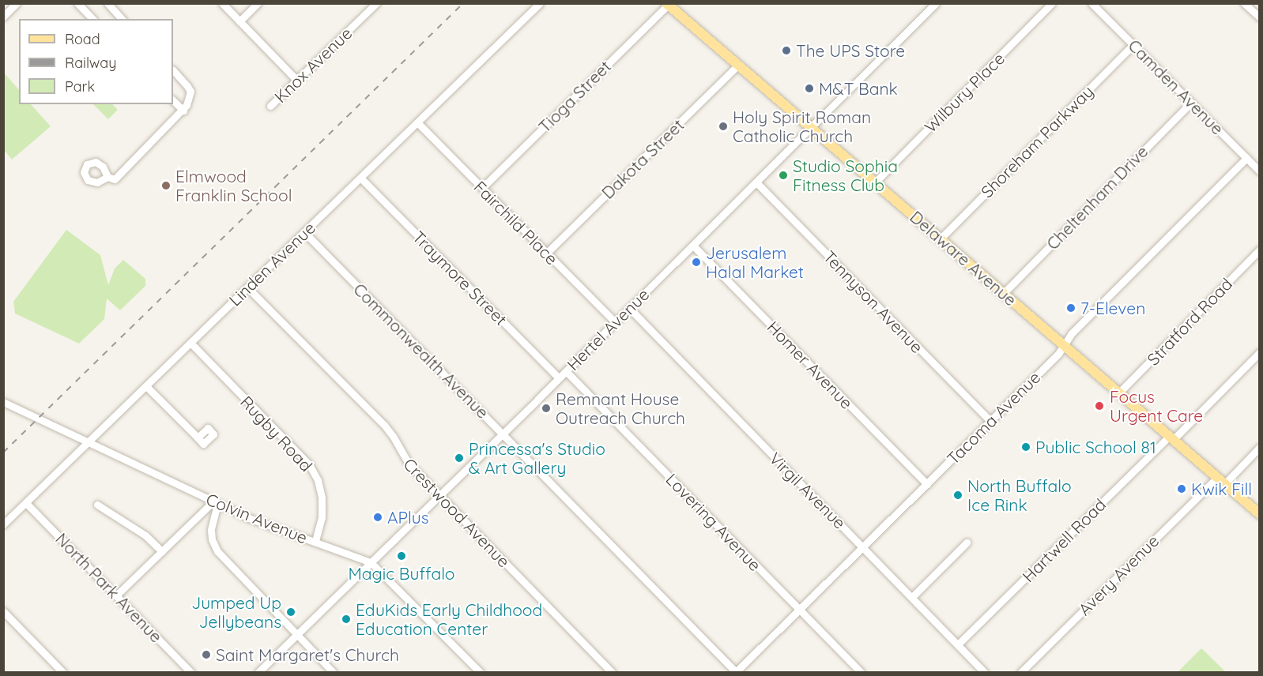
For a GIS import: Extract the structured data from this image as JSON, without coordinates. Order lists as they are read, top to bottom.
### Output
{
  "streets": {
    "main road": ["Delaware Avenue"],
    "street": [
      "Knox Avenue",
      "Camden Avenue",
      "Wilbury Place",
      "Tioga Street",
      "Shoreham Parkway",
      "Dakota Street",
      "Cheltenham Drive",
      "Fairchild Place",
      "Linden Avenue",
      "Traymore Street",
      "Tennyson Avenue",
      "Stratford Road",
      "Hertel Avenue",
      "Commonwealth Avenue",
      "Homer Avenue",
      "Tacoma Avenue",
      "Rugby Road",
      "Virgil Avenue",
      "Crestwood Avenue",
      "Colvin Avenue",
      "Lovering Avenue",
      "Hartwell Road",
      "Avery Avenue",
      "North Park Avenue"
    ]
  },
  "crossings": [
    ["Camden Avenue", "Shoreham Parkway"],
    ["Camden Avenue", "Cheltenham Drive"],
    ["Camden Avenue", "Tacoma Avenue"],
    ["Wilbury Place", "Delaware Avenue"],
    ["Tioga Street", "Fairchild Place"],
    ["Tioga Street", "Delaware Avenue"],
    ["Shoreham Parkway", "Delaware Avenue"],
    ["Dakota Street", "Fairchild Place"],
    ["Dakota Street", "Delaware Avenue"],
    ["Cheltenham Drive", "Delaware Avenue"],
    ["Fairchild Place", "Linden Avenue"],
    ["Fairchild Place", "Hertel Avenue"],
    ["Delaware Avenue", "Stratford Road"],
    ["Delaware Avenue", "Hertel Avenue"],
    ["Delaware Avenue", "Tacoma Avenue"],
    ["Delaware Avenue", "Hartwell Road"],
    ["Delaware Avenue", "Avery Avenue"],
    ["Linden Avenue", "Traymore Street"],
    ["Linden Avenue", "Commonwealth Avenue"],
    ["Linden Avenue", "Rugby Road"],
    ["Linden Avenue", "Crestwood Avenue"],
    ["Linden Avenue", "Colvin Avenue"],
    ["Linden Avenue", "North Park Avenue"],
    ["Traymore Street", "Hertel Avenue"],
    ["Tennyson Avenue", "Hertel Avenue"],
    ["Tennyson Avenue", "Tacoma Avenue"],
    ["Hertel Avenue", "Commonwealth Avenue"],
    ["Hertel Avenue", "Homer Avenue"],
    ["Hertel Avenue", "Virgil Avenue"],
    ["Hertel Avenue", "Crestwood Avenue"],
    ["Hertel Avenue", "Colvin Avenue"],
    ["Hertel Avenue", "Lovering Avenue"],
    ["Commonwealth Avenue", "Tacoma Avenue"],
    ["Homer Avenue", "Tacoma Avenue"],
    ["Tacoma Avenue", "Virgil Avenue"],
    ["Tacoma Avenue", "Lovering Avenue"],
    ["Rugby Road", "Colvin Avenue"],
    ["Virgil Avenue", "Hartwell Road"]
  ],
  "places": [
    "The UPS Store",
    "M&T Bank",
    "Holy Spirit Roman Catholic Church",
    "Studio Sophia Fitness Club",
    "Elmwood Franklin School",
    "Jerusalem Halal Market",
    "7-Eleven",
    "Focus Urgent Care",
    "Remnant House Outreach Church",
    "Public School 81",
    "Princessa's Studio & Art Gallery",
    "Kwik Fill",
    "North Buffalo Ice Rink",
    "APlus",
    "Magic Buffalo",
    "Jumped Up Jellybeans",
    "EduKids Early Childhood Education Center",
    "Saint Margaret's Church"
  ],
  "legend": ["Road", "Railway", "Park"]
}
